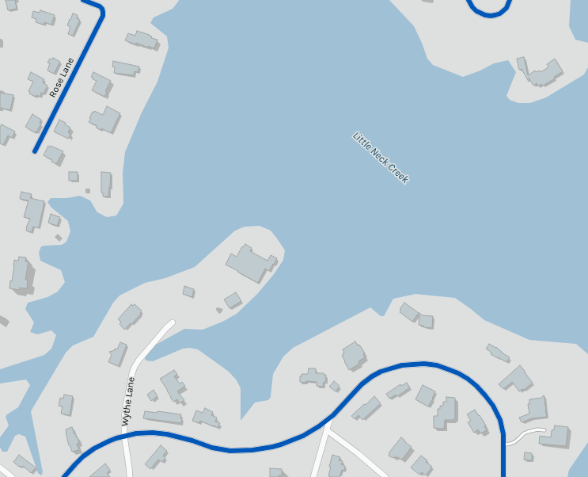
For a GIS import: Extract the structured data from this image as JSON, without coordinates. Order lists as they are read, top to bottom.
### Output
{
  "streets": {
    "street": ["Rose Lane", "Wythe Lane"]
  },
  "water": ["Little Neck Creek"]
}
